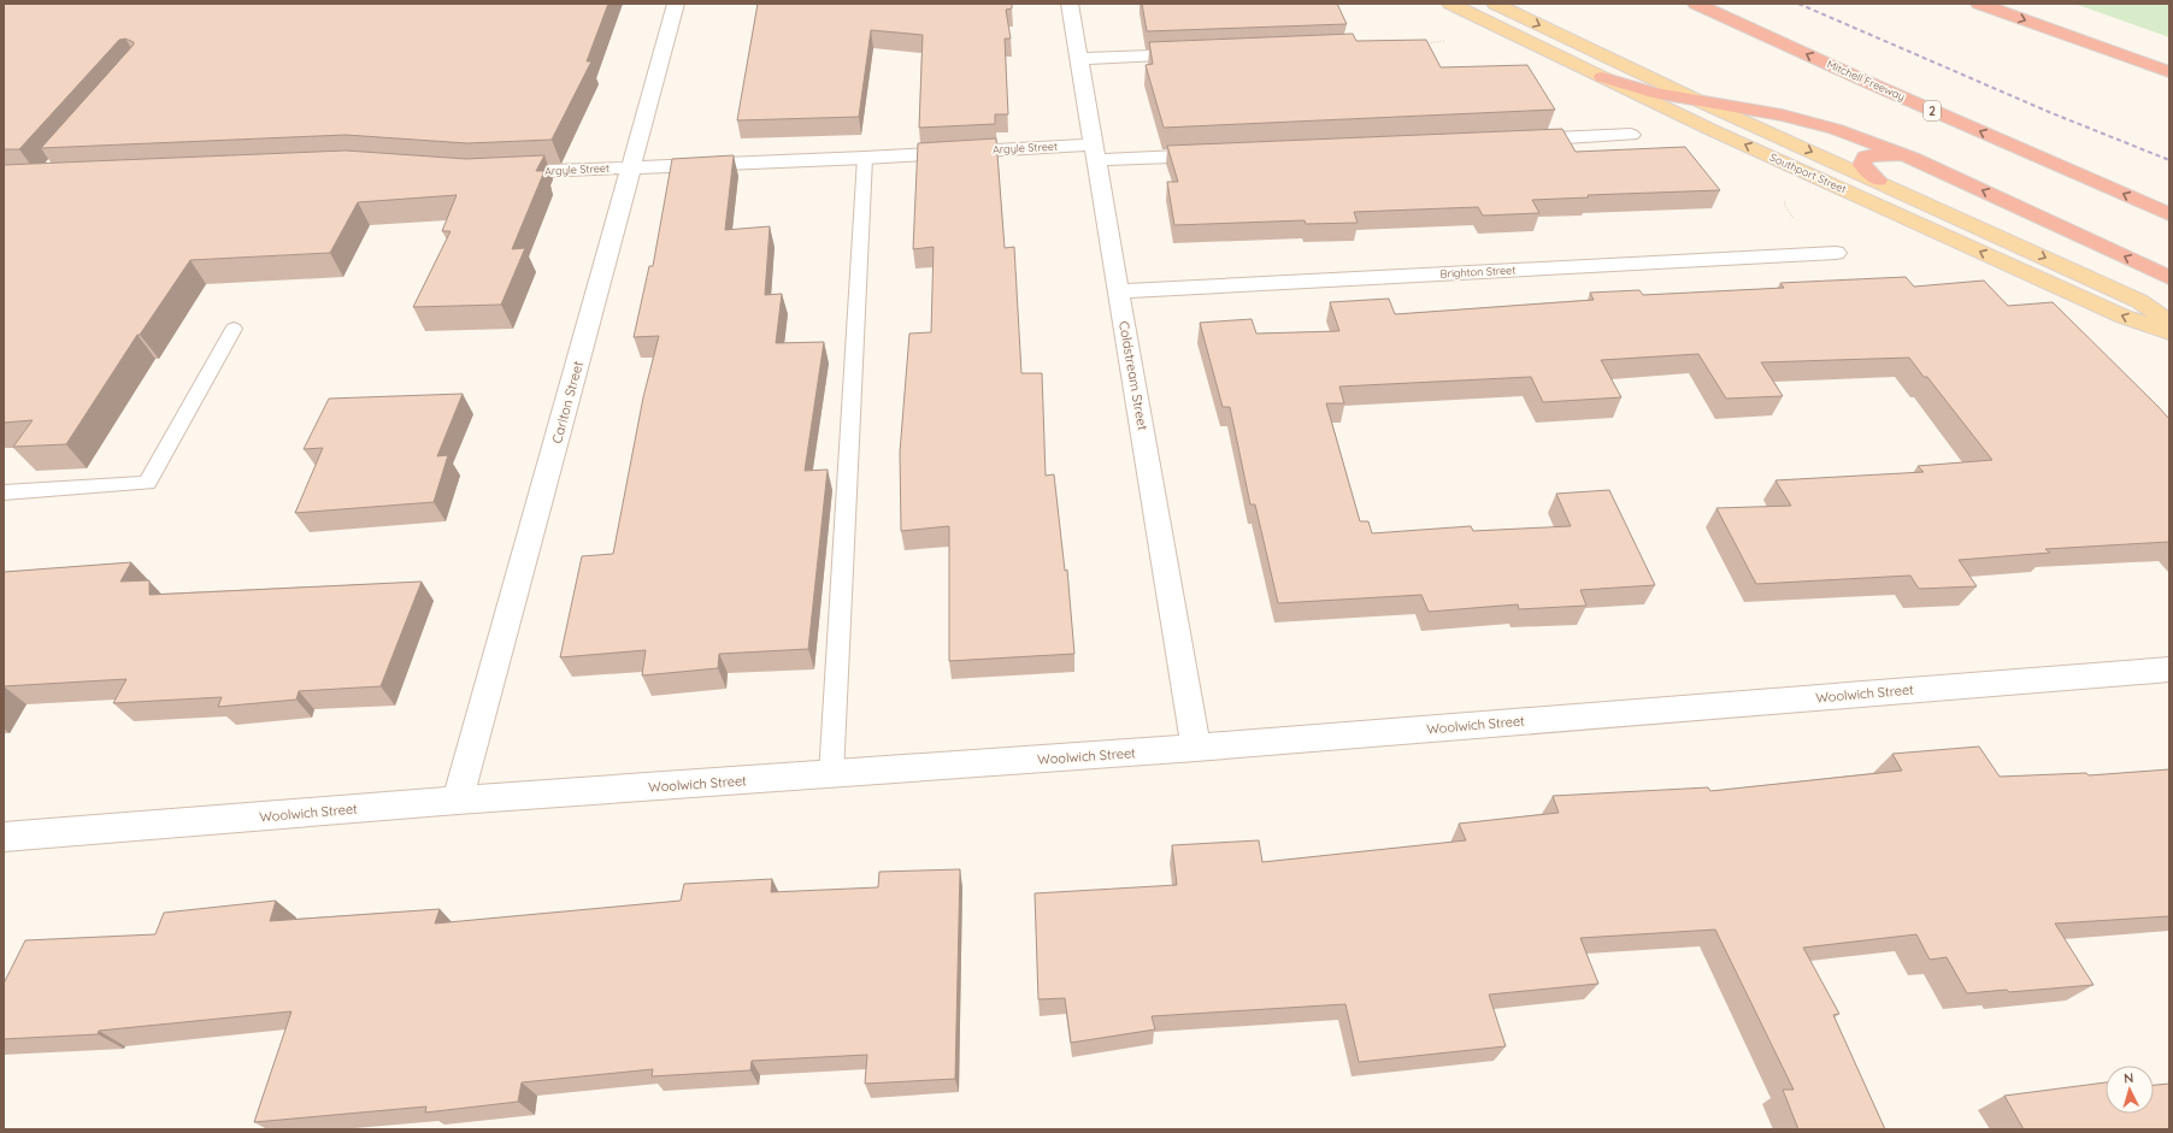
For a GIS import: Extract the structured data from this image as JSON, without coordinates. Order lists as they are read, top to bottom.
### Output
{
  "streets": {
    "highway": ["Mitchell Freeway", "2"],
    "main road": ["Southport Street"],
    "street": [
      "Argyle Street",
      "Brighton Street",
      "Coldstream Street",
      "Carlton Street",
      "Woolwich Street"
    ]
  },
  "crossings": [
    ["Argyle Street", "Coldstream Street"],
    ["Argyle Street", "Carlton Street"],
    ["Brighton Street", "Coldstream Street"],
    ["Coldstream Street", "Woolwich Street"],
    ["Carlton Street", "Woolwich Street"]
  ],
  "north": "top"
}
